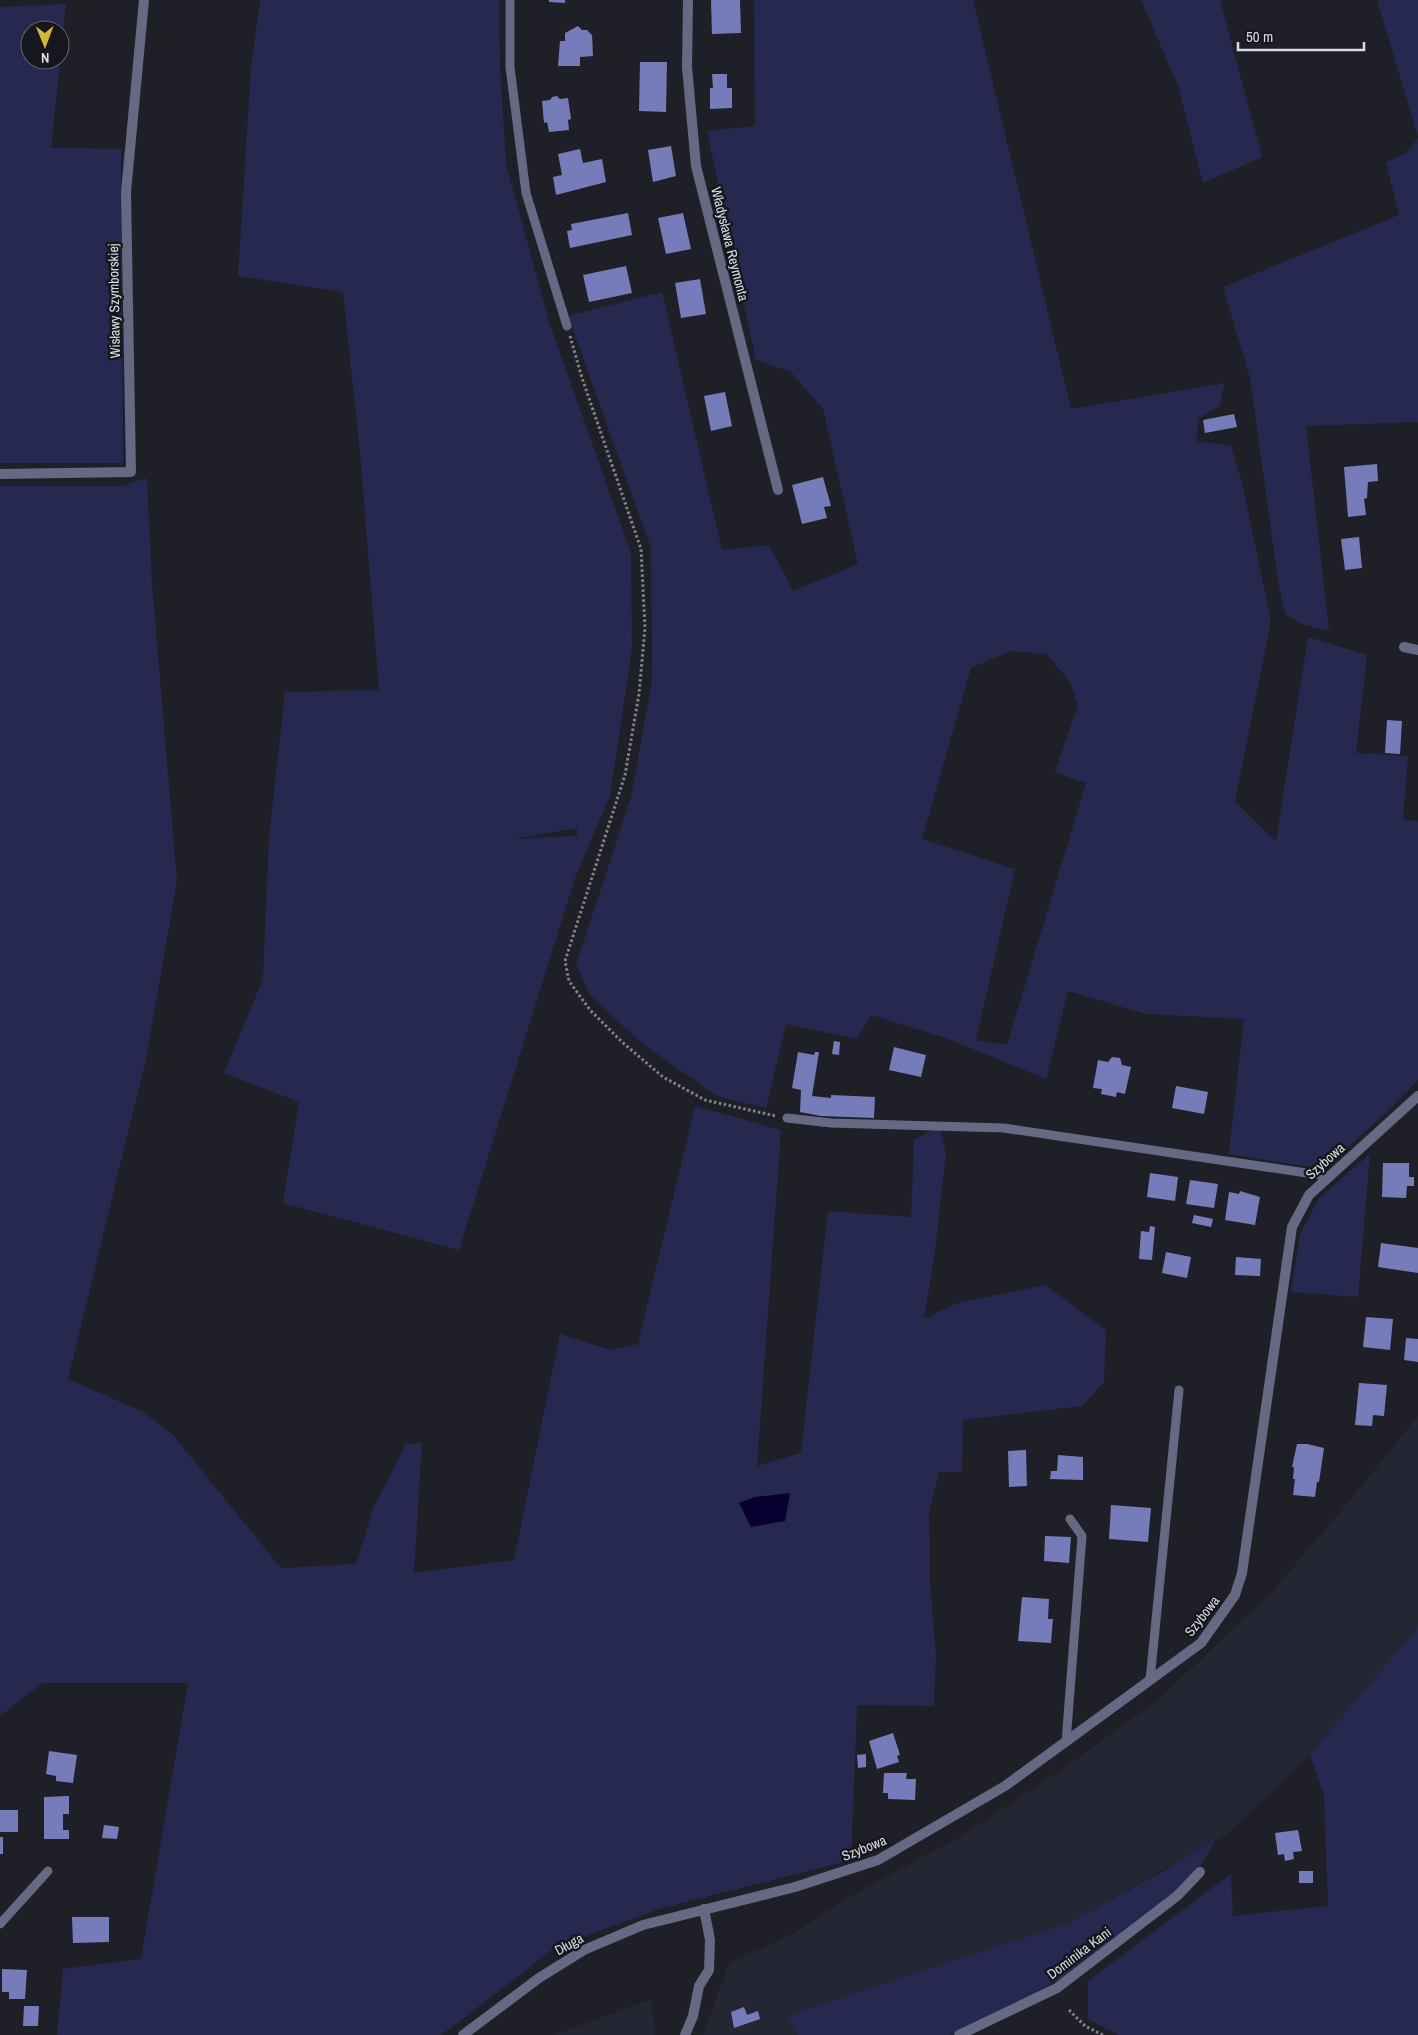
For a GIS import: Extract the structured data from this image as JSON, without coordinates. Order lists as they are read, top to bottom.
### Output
{
  "streets": {
    "street": [
      "Władysława Reymonta",
      "Wisławy Szymborskiej",
      "Szybowa",
      "Długa",
      "Dominika Kani"
    ]
  },
  "crossings": [
    ["Szybowa", "Długa"]
  ],
  "scale_bar": "50 m",
  "north": "bottom"
}
